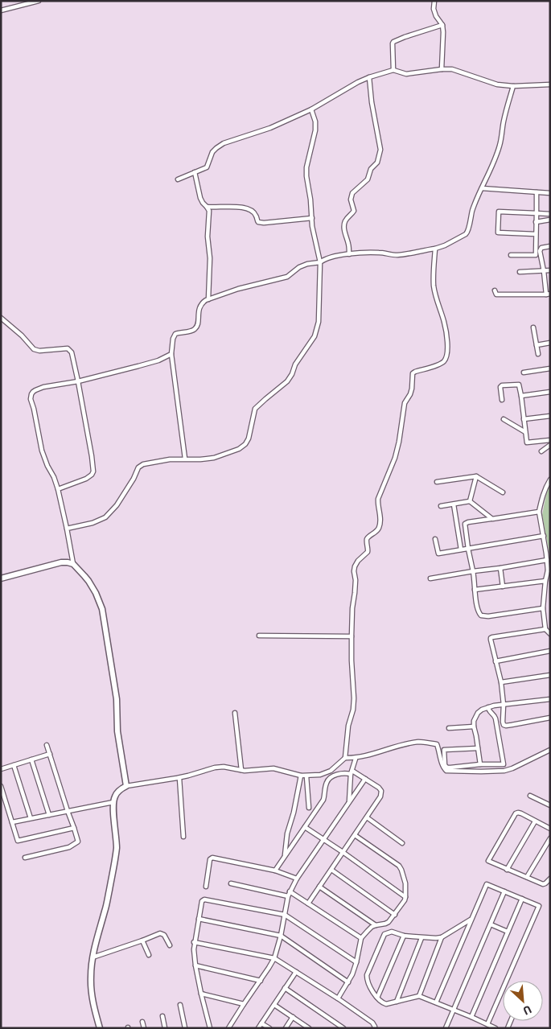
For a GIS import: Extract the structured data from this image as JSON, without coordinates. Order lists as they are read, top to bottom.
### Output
{
  "north": "bottom right"
}
